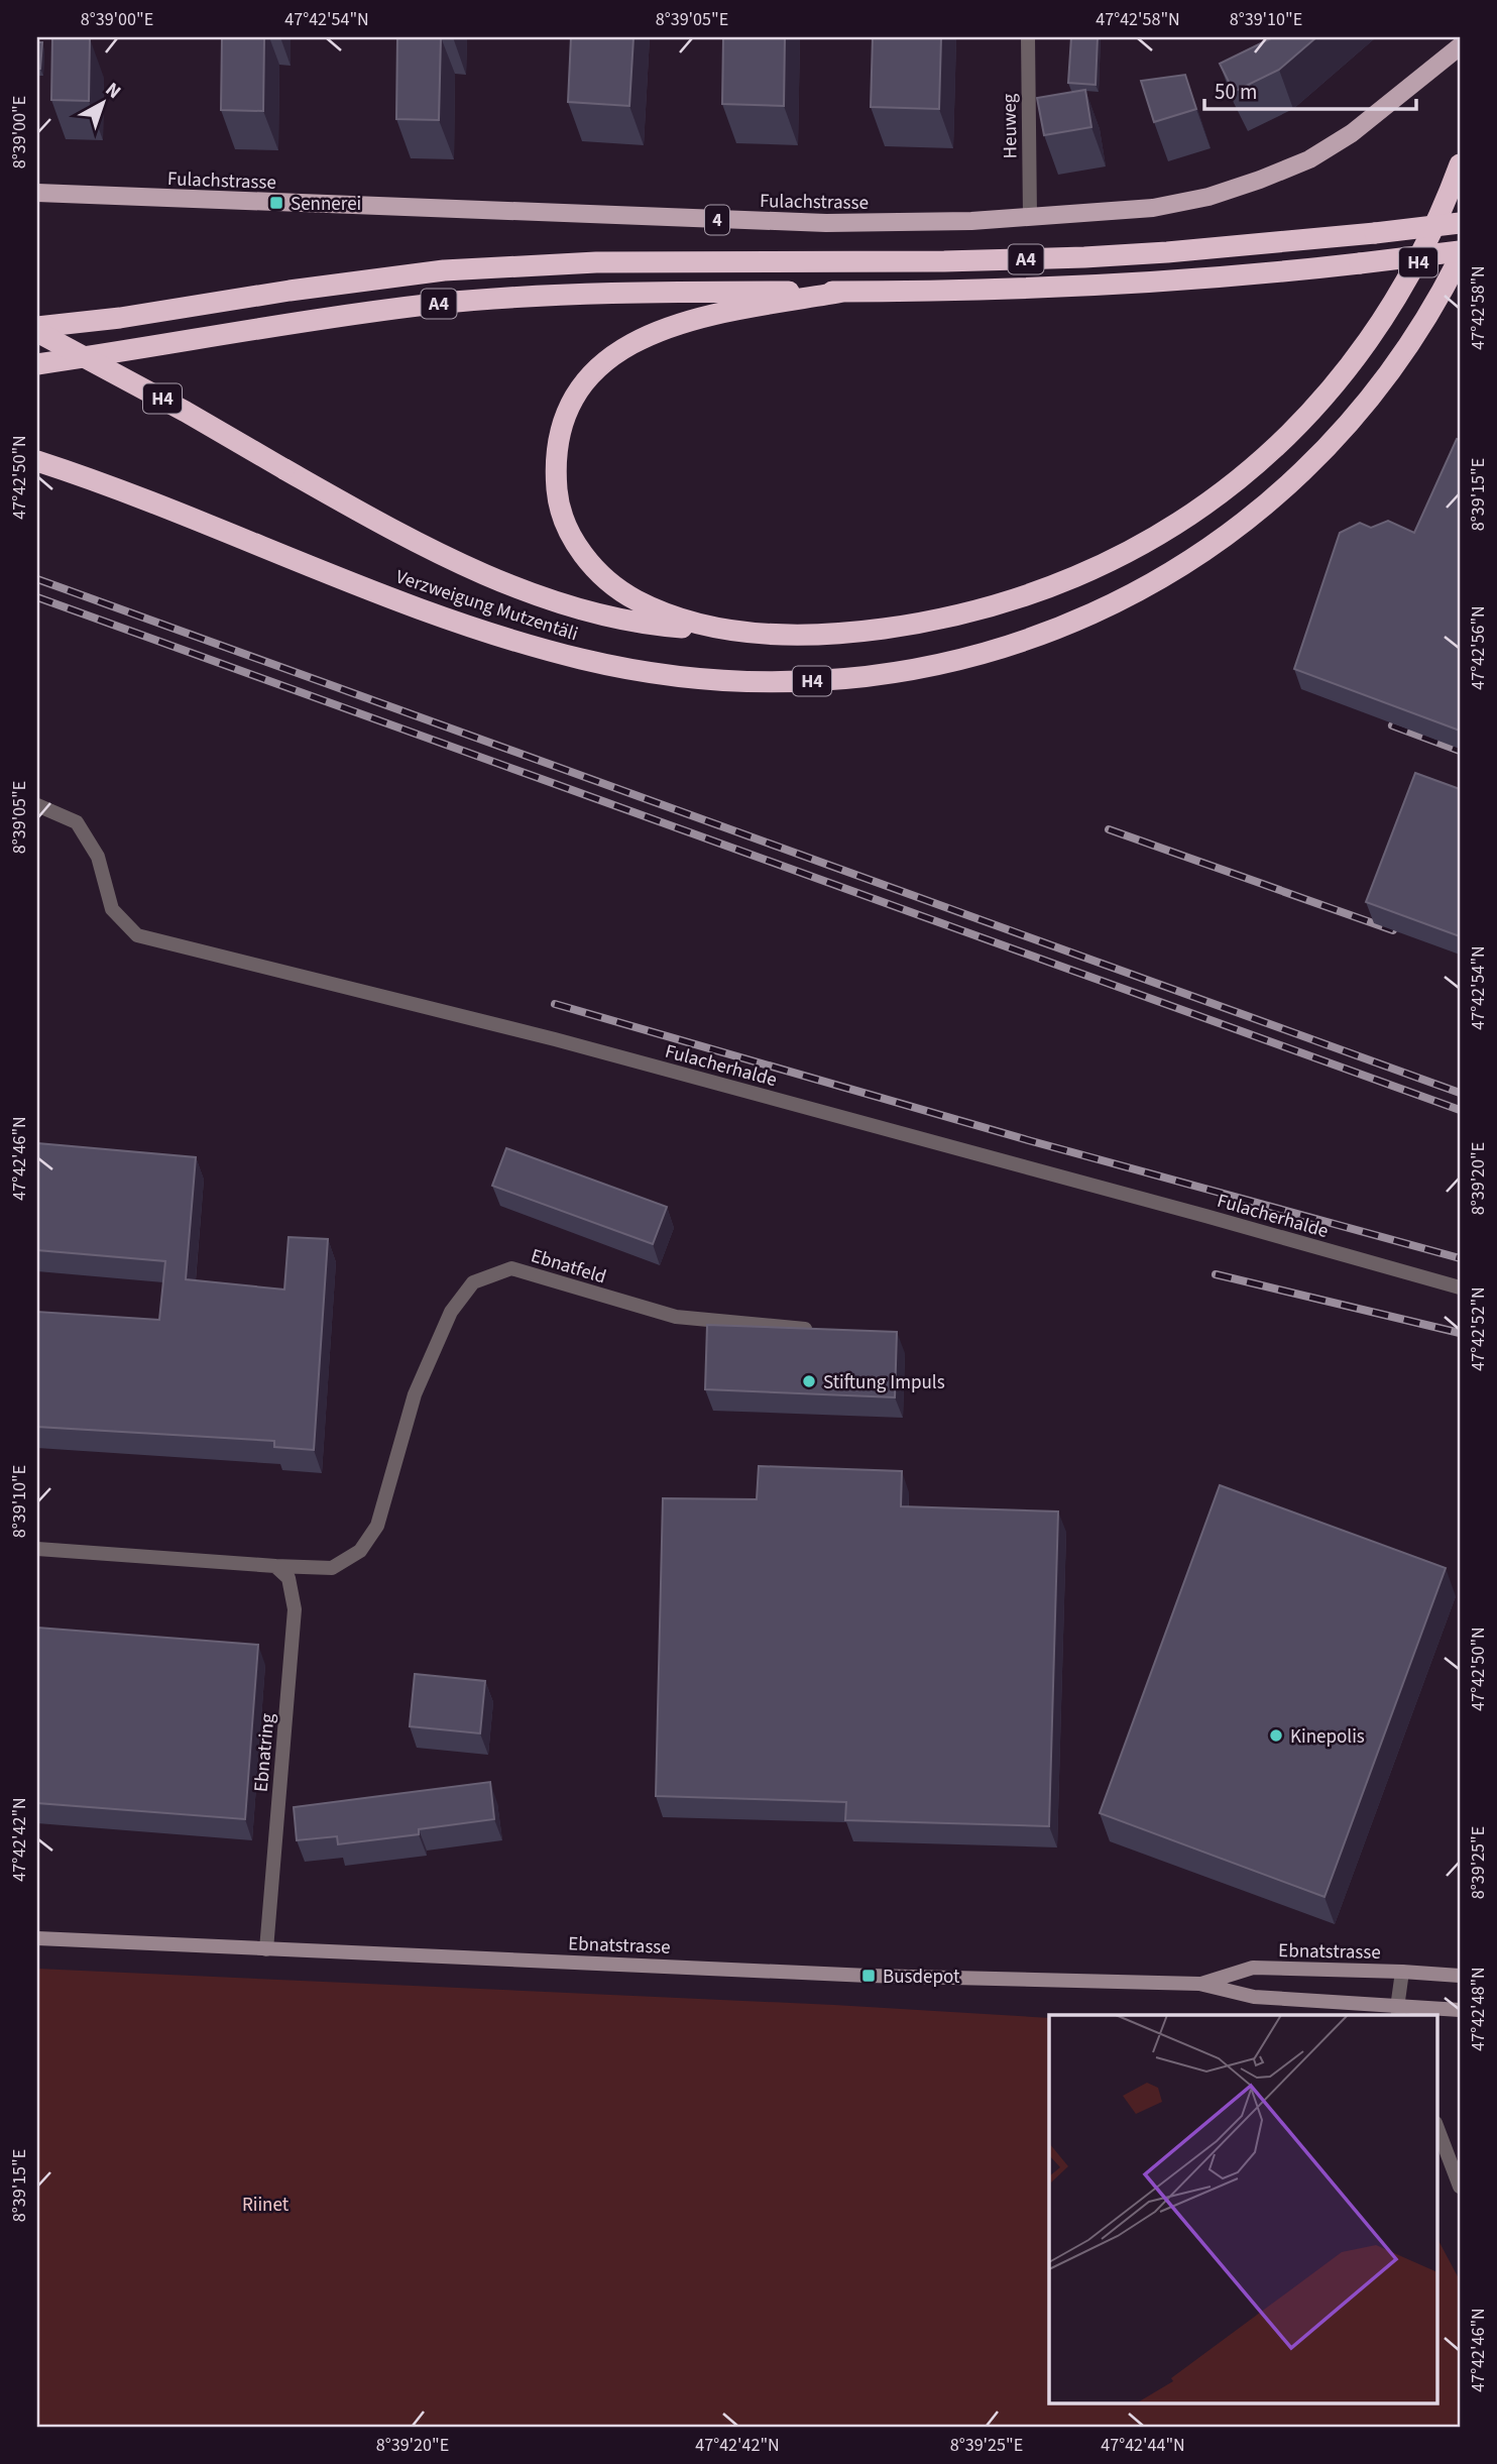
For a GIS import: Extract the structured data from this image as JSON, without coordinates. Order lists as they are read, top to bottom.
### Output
{
  "streets": {
    "highway": ["A4", "H4", "Verzweigung Mutzentäli"],
    "main road": ["Fulachstrasse", "4"],
    "street": [
      "Heuweg",
      "Fulacherhalde",
      "Ebnatfeld",
      "Ebnatring",
      "Ebnatstrasse"
    ]
  },
  "crossings": [
    ["Heuweg", "Fulachstrasse"],
    ["A4", "H4"],
    ["A4", "Verzweigung Mutzentäli"],
    ["H4", "Verzweigung Mutzentäli"],
    ["Ebnatfeld", "Ebnatring"],
    ["Ebnatring", "Ebnatstrasse"]
  ],
  "parks": ["Riinet"],
  "places": {
    "transit": ["Sennerei", "Busdepot"],
    "other": ["Stiftung Impuls", "Kinepolis"]
  },
  "scale_bar": "50 m",
  "north": "top right",
  "coordinates": [
    "8°39'00\"E",
    "47°42'54\"N",
    "8°39'05\"E",
    "47°42'58\"N",
    "8°39'10\"E",
    "47°42'50\"N",
    "8°39'15\"E",
    "47°42'56\"N",
    "47°42'46\"N",
    "8°39'20\"E",
    "47°42'52\"N",
    "47°42'42\"N",
    "8°39'25\"E",
    "47°42'48\"N",
    "47°42'44\"N"
  ]
}
